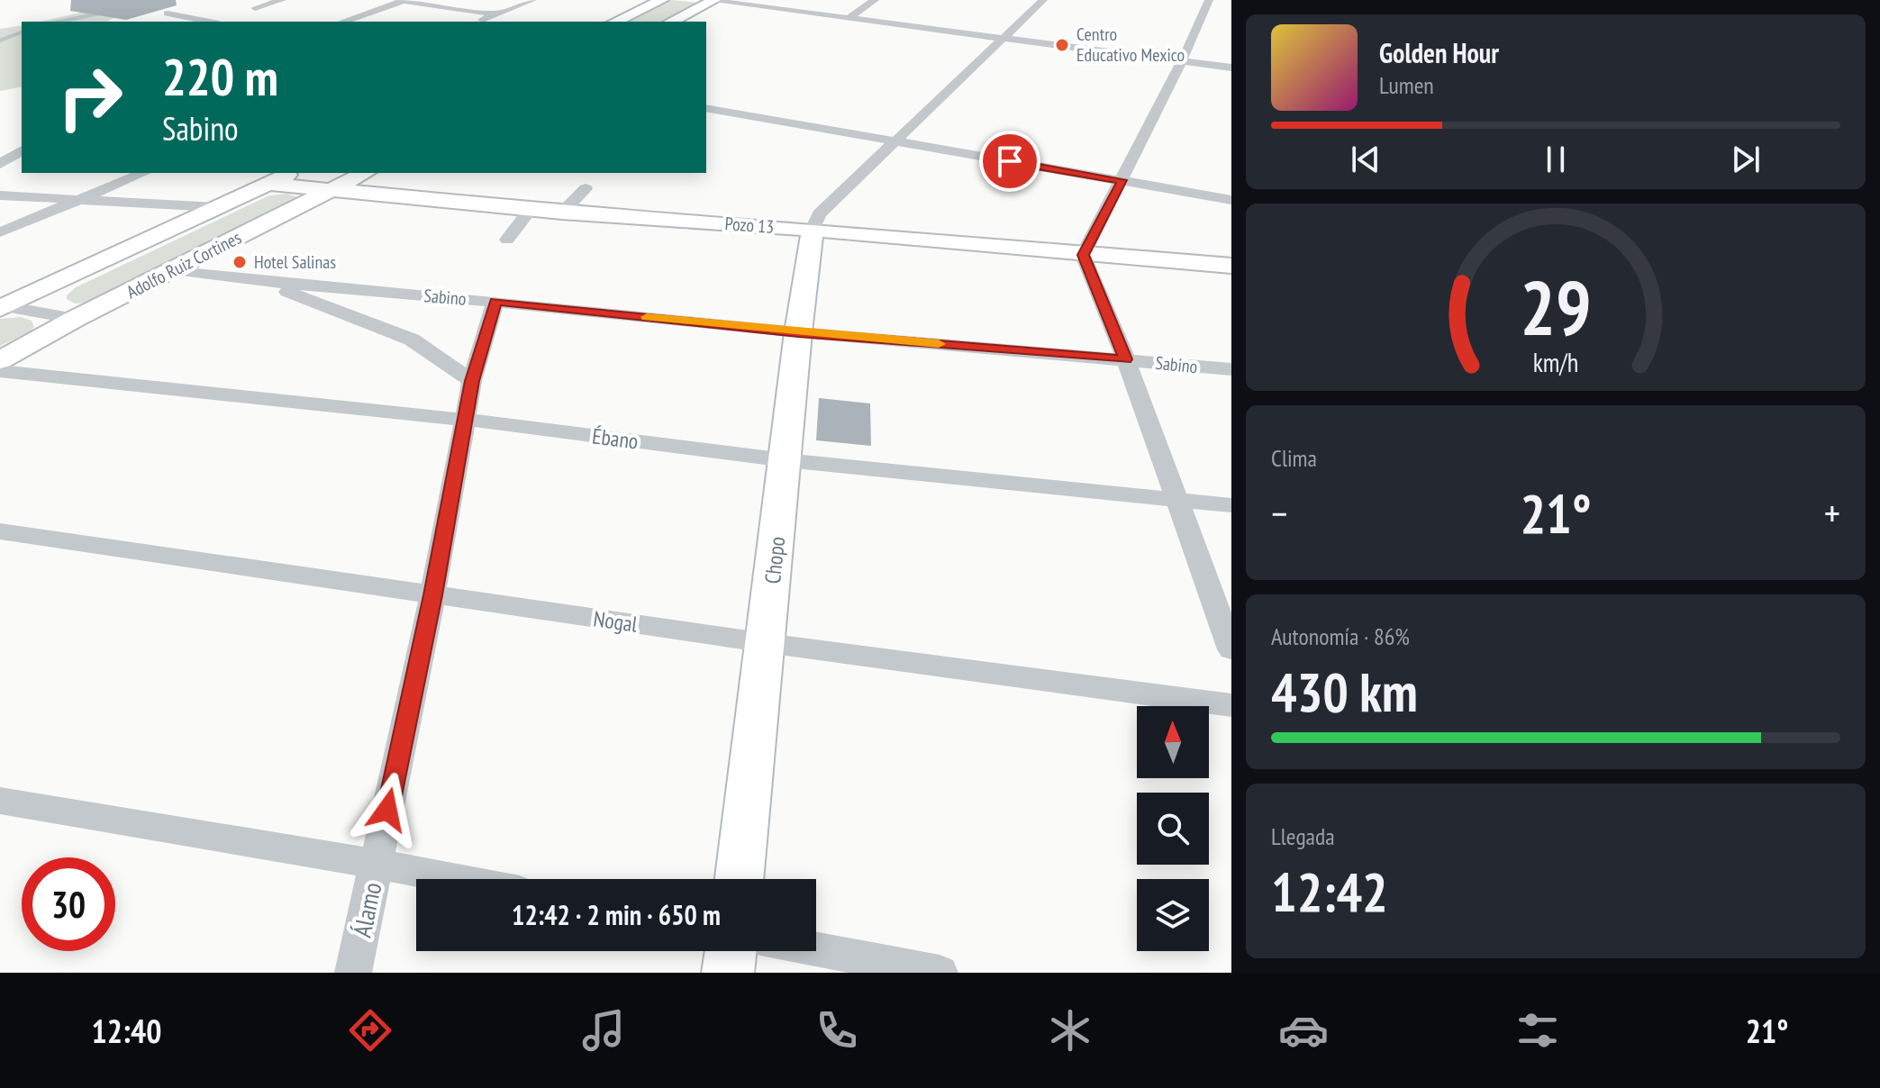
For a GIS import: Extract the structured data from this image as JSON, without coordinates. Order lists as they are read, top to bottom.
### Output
{
  "streets": {
    "main road": ["Pozo 13", "Adolfo Ruiz Cortines", "Chopo"],
    "street": [
      "Sabino",
      "Ébano",
      "Nogal",
      "Álamo"
    ]
  },
  "crossings": [
    ["Pozo 13", "Adolfo Ruiz Cortines"],
    ["Pozo 13", "Chopo"],
    ["Adolfo Ruiz Cortines", "Sabino"],
    ["Sabino", "Chopo"],
    ["Sabino", "Álamo"],
    ["Ébano", "Chopo"],
    ["Ébano", "Álamo"],
    ["Chopo", "Nogal"],
    ["Nogal", "Álamo"]
  ],
  "places": ["Centro Educativo Mexico", "Hotel Salinas"],
  "north": "top",
  "page": {
    "turn": ["220 m", "Sabino"],
    "song": ["Golden Hour", "Lumen"],
    "tile": [
      "Clima",
      ["Autonomía · 86%", "430 km"],
      ["Llegada", "12:42"]
    ],
    "heat": ["−", "21°", "+"],
    "limit": "30",
    "trip": "12:42 · 2 min · 650 m",
    "tabs": ["12:40", "21°"],
    "gauge": ["29", "km/h"]
  }
}
